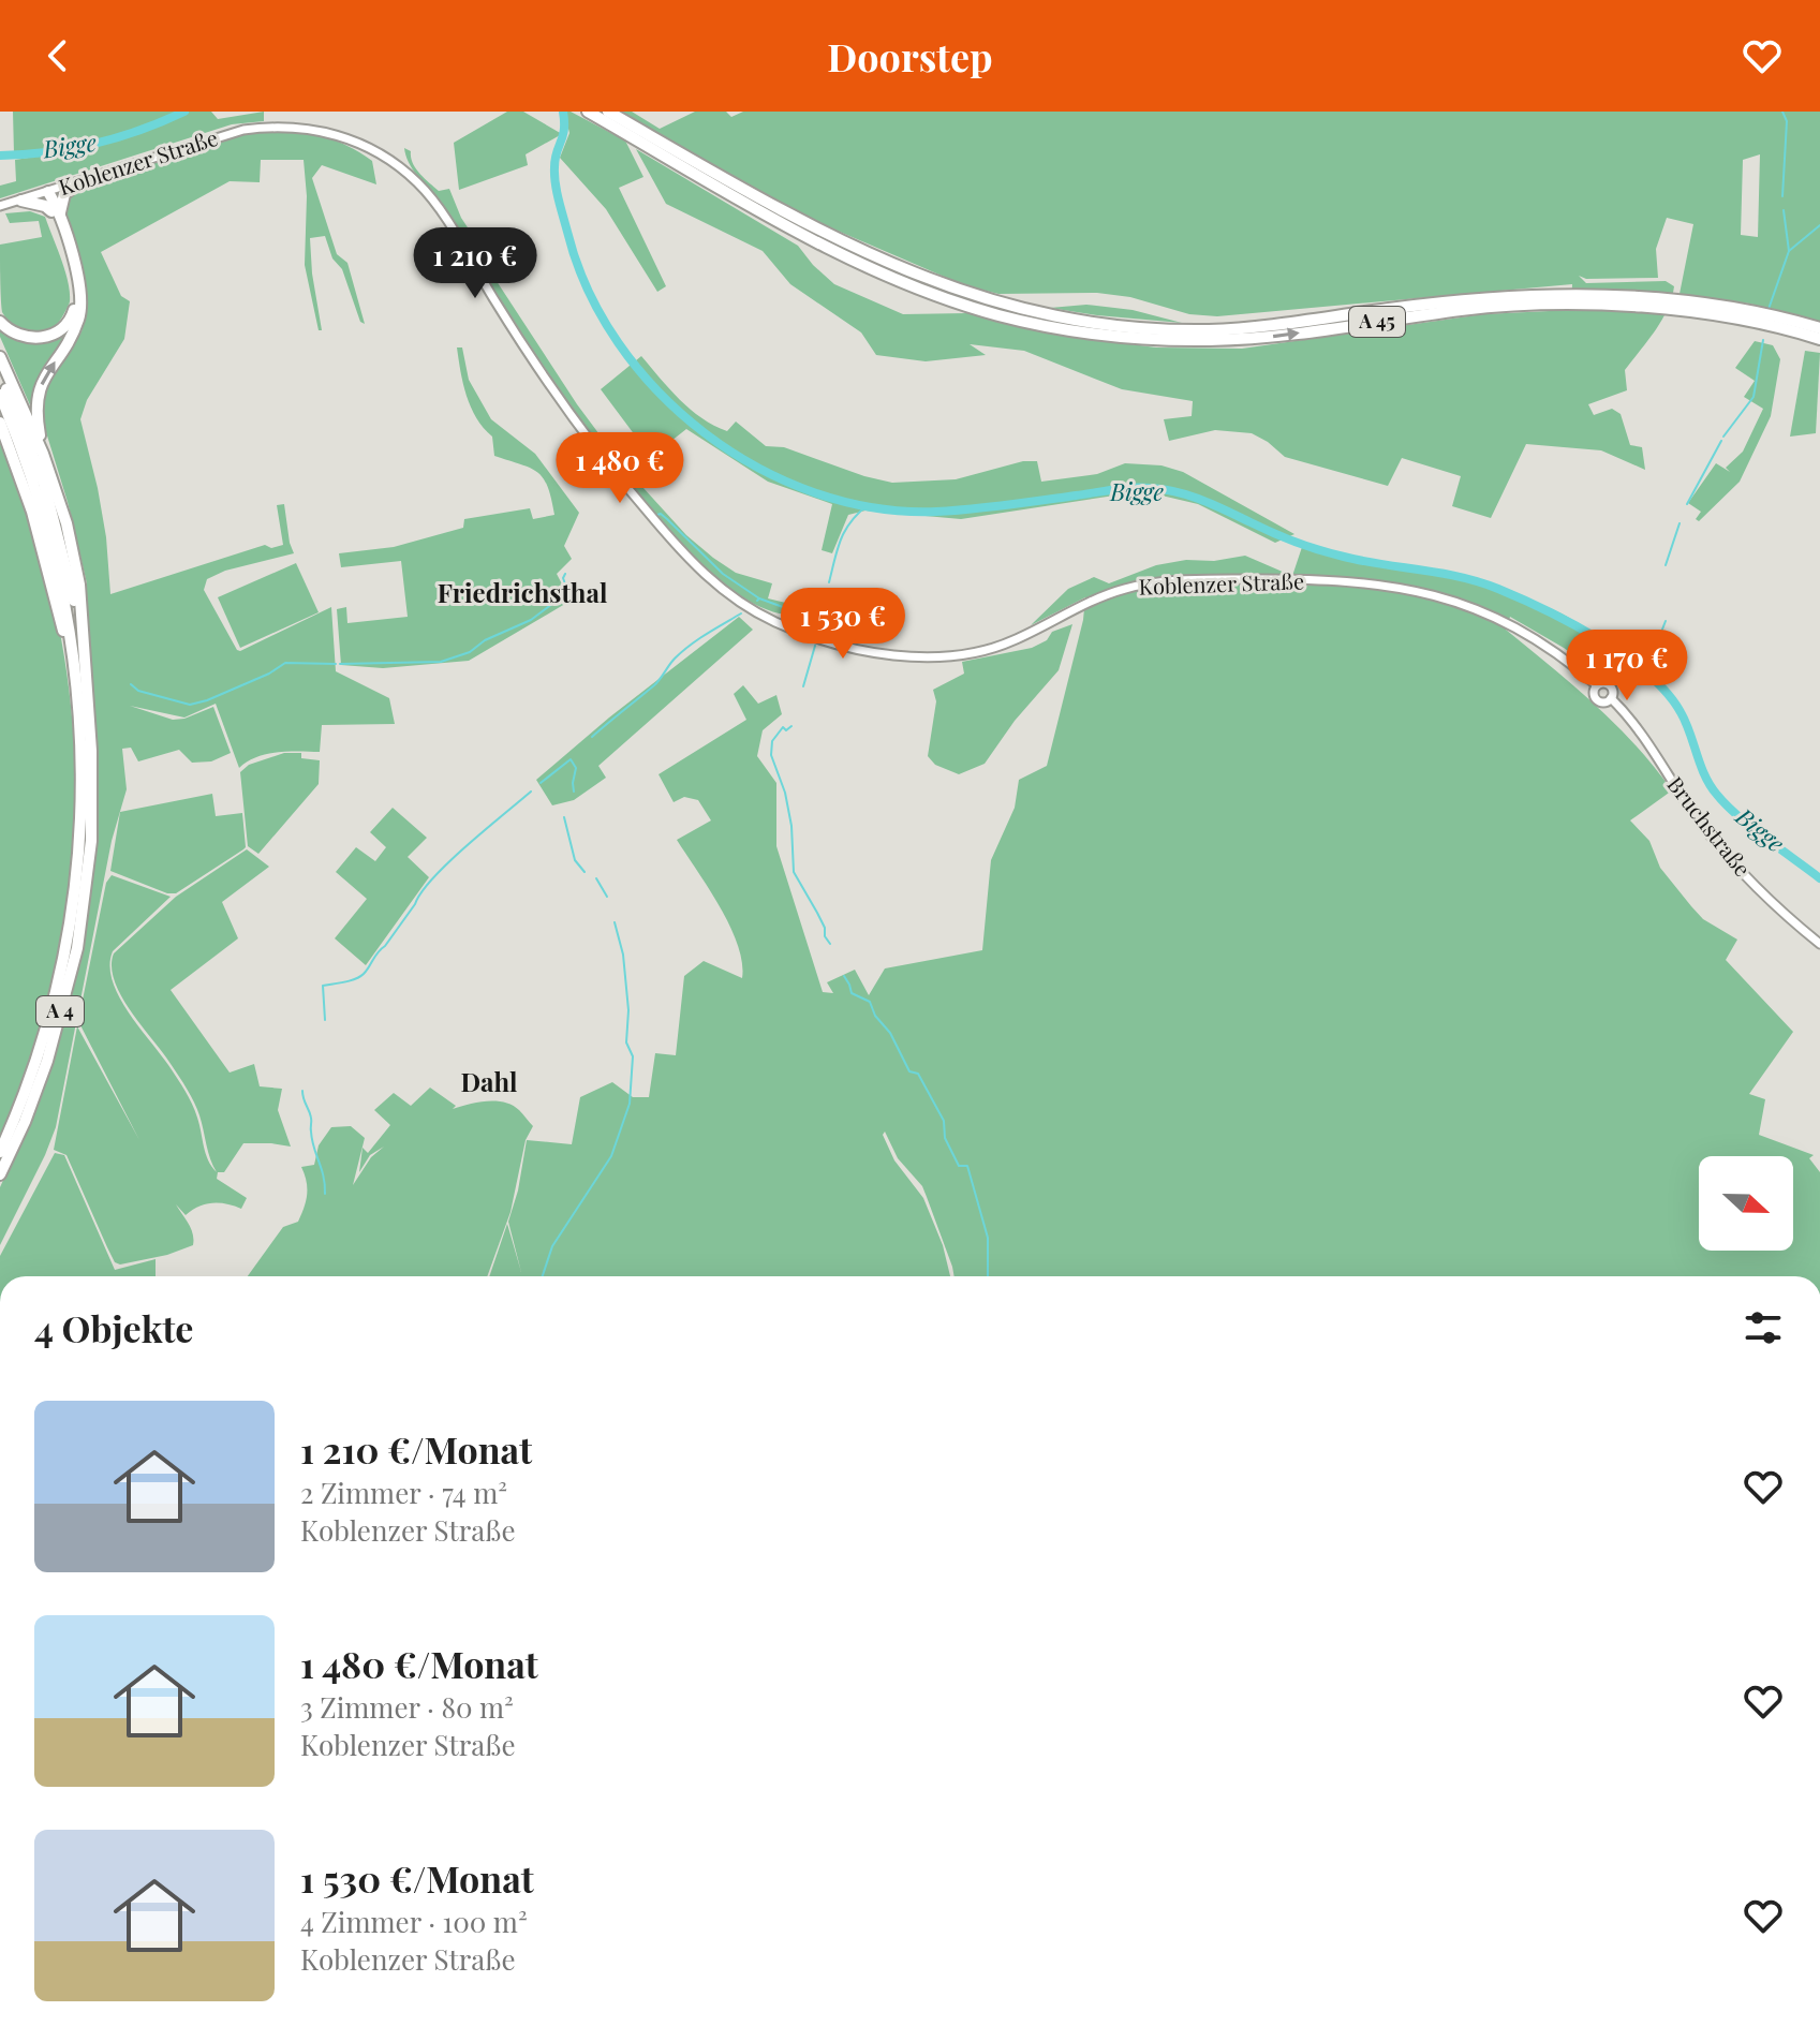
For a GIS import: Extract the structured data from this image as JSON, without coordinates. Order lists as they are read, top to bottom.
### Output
{
  "streets": {
    "highway": ["A 45", "A 4"],
    "main road": ["Koblenzer Straße", "Bruchstraße"]
  },
  "crossings": [
    ["Koblenzer Straße", "Bruchstraße"]
  ],
  "districts": ["Friedrichsthal", "Dahl"],
  "water": ["Bigge"],
  "north": "right",
  "page": {
    "header": "Doorstep",
    "price": [
      "1 210 €",
      "1 480 €",
      "1 530 €",
      "1 170 €"
    ],
    "heading": "4 Objekte",
    "list": [
      {
        "name": "1 210 €/Monat",
        "note": "2 Zimmer · 74 m² · Koblenzer Straße"
      },
      {
        "name": "1 480 €/Monat",
        "note": "3 Zimmer · 80 m² · Koblenzer Straße"
      },
      {
        "name": "1 530 €/Monat",
        "note": "4 Zimmer · 100 m² · Koblenzer Straße"
      }
    ]
  }
}
